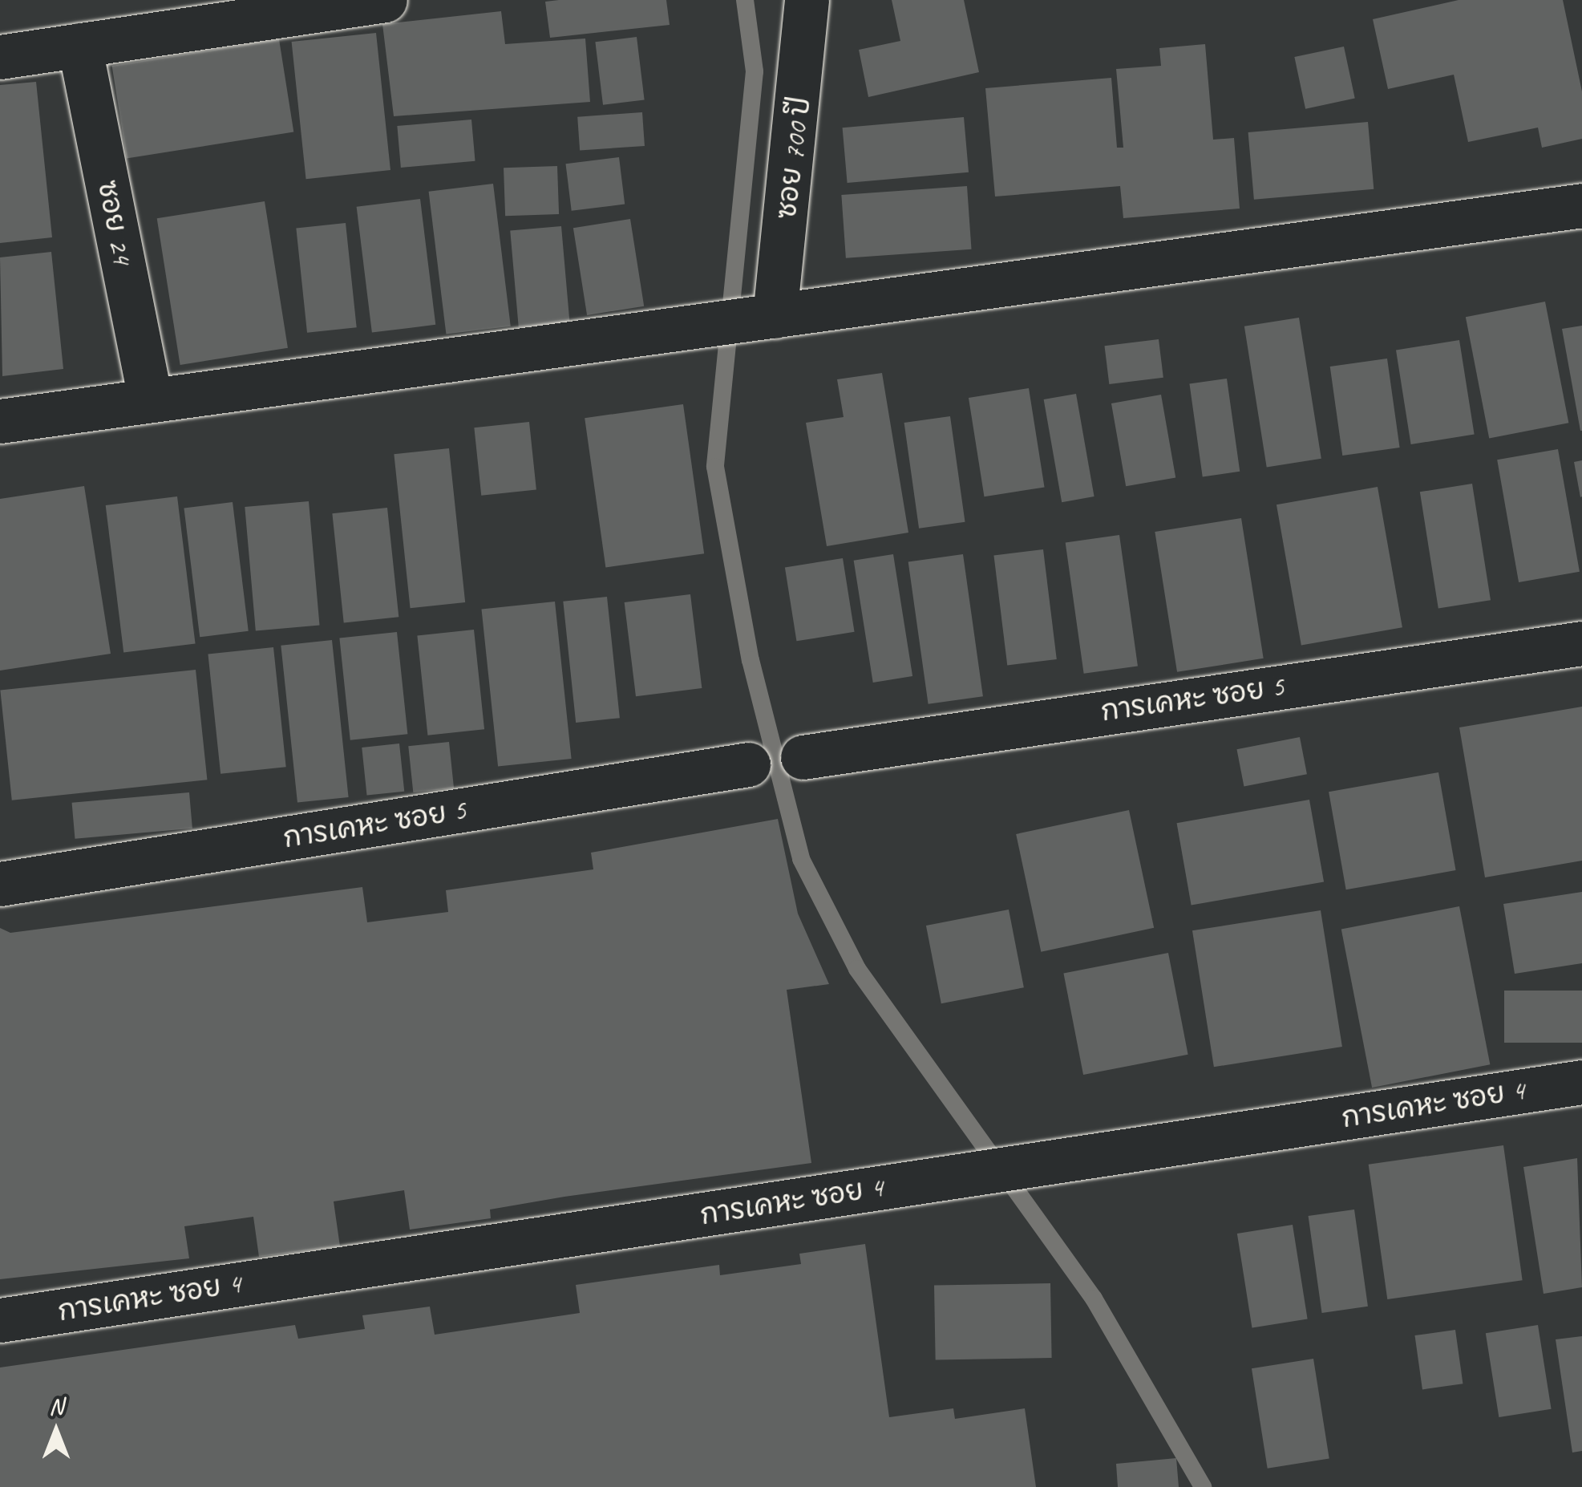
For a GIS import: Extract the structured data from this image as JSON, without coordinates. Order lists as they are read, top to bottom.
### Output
{
  "streets": {
    "street": [
      "ซอย 700 ปี",
      "ซอย 24",
      "การเคหะ ซอย 5",
      "การเคหะ ซอย 4"
    ]
  },
  "north": "top"
}
